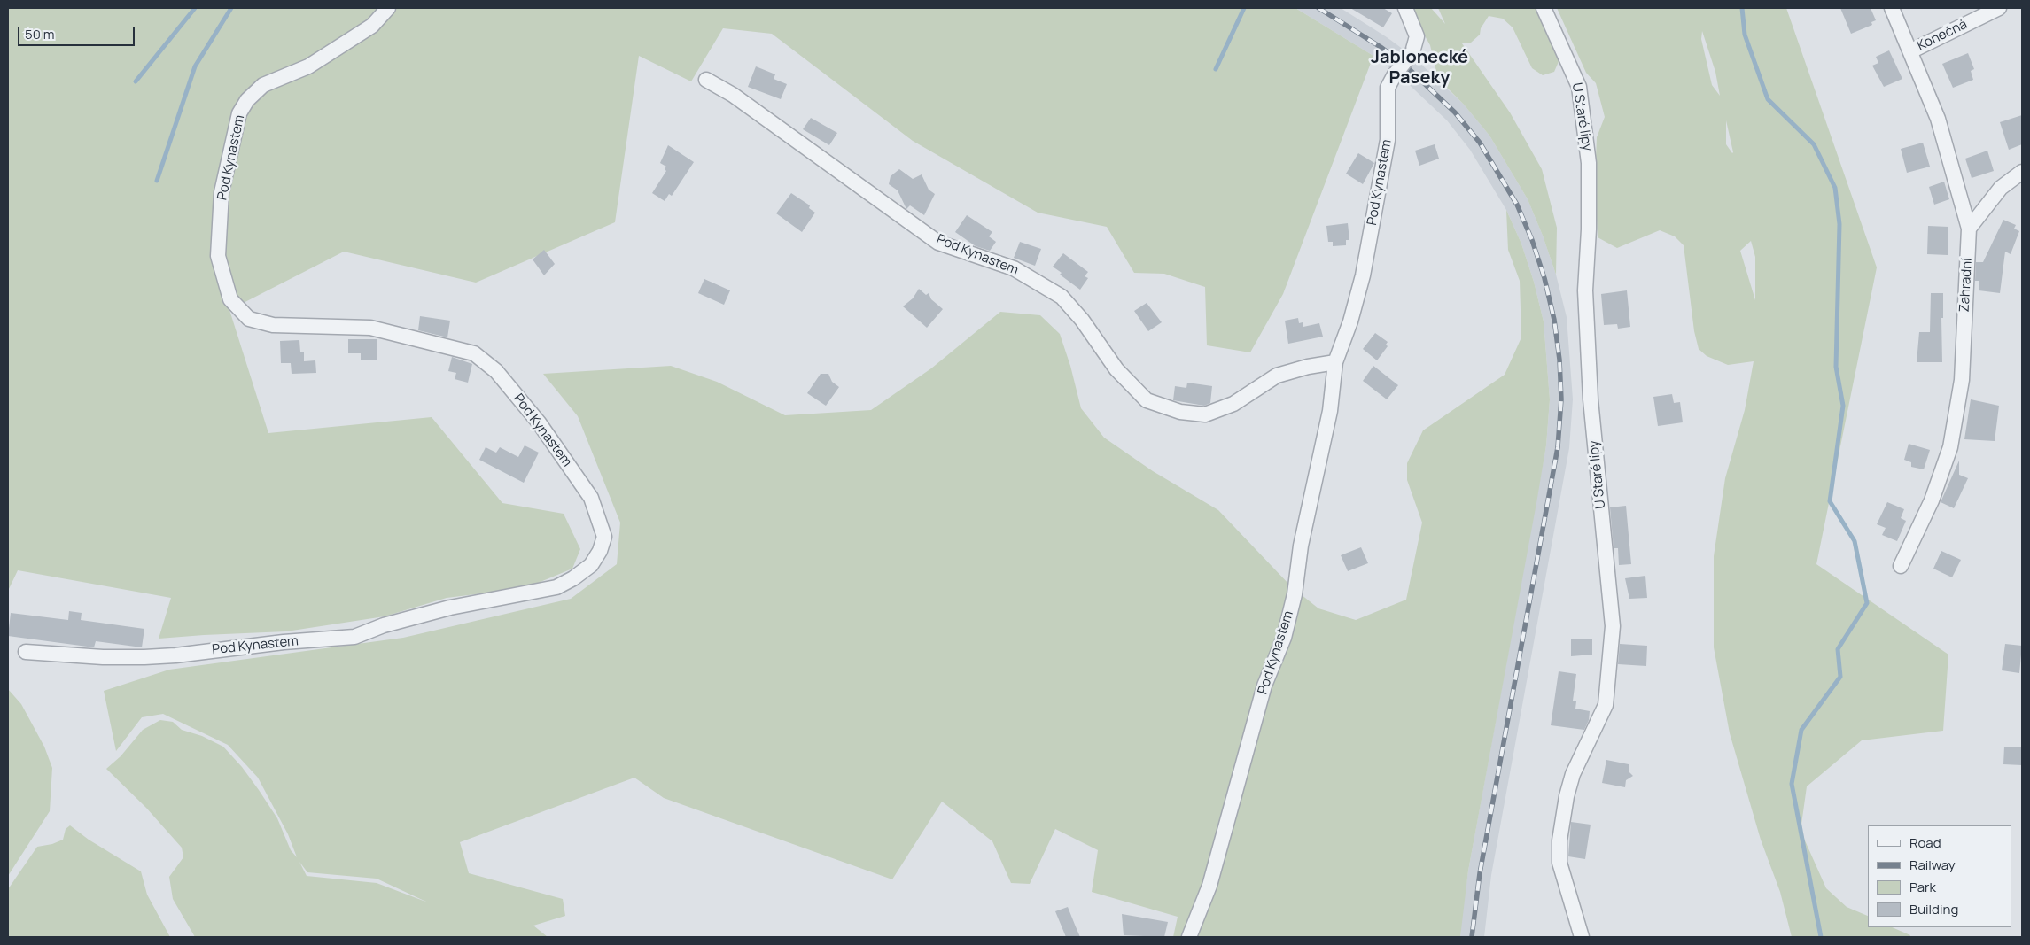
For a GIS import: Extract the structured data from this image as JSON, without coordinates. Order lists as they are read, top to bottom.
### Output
{
  "streets": {
    "street": [
      "Konečná",
      "U Staré lípy",
      "Pod Kynastem",
      "Zahradní"
    ]
  },
  "crossings": [
    ["Konečná", "Zahradní"]
  ],
  "districts": ["Jablonecké Paseky"],
  "legend": [
    "Road",
    "Railway",
    "Park",
    "Building"
  ],
  "scale_bar": "50 m"
}
